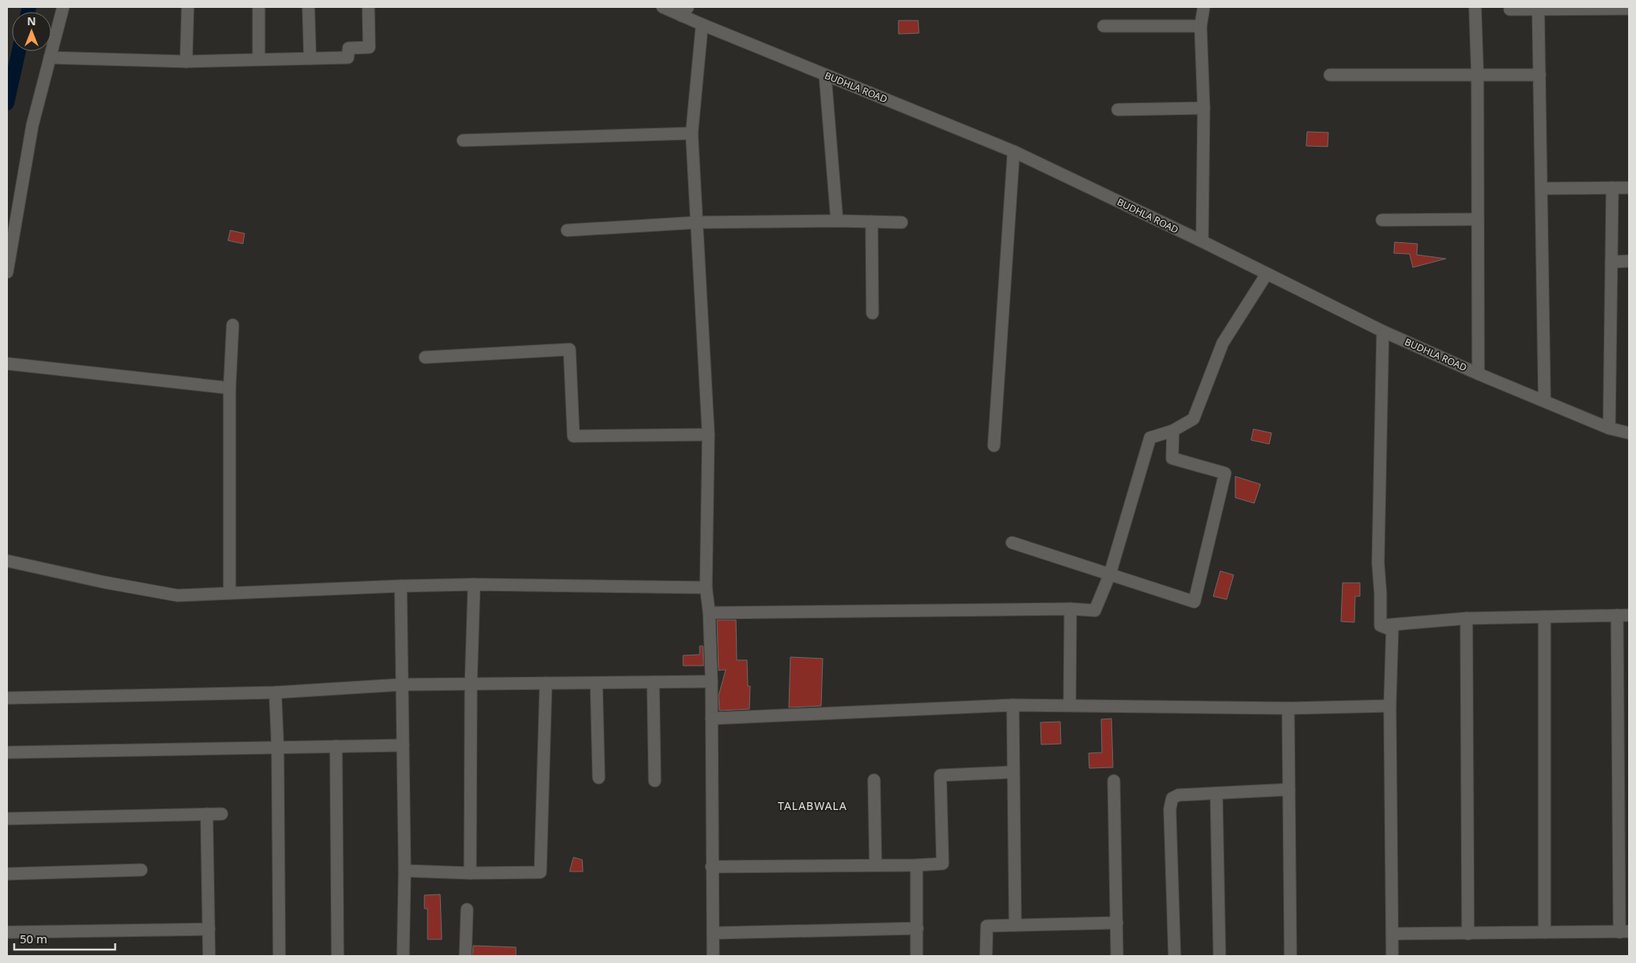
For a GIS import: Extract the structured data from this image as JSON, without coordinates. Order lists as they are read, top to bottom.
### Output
{
  "streets": {
    "street": ["BUDHLA ROAD"]
  },
  "districts": ["TALABWALA"],
  "scale_bar": "50 m",
  "north": "top"
}
